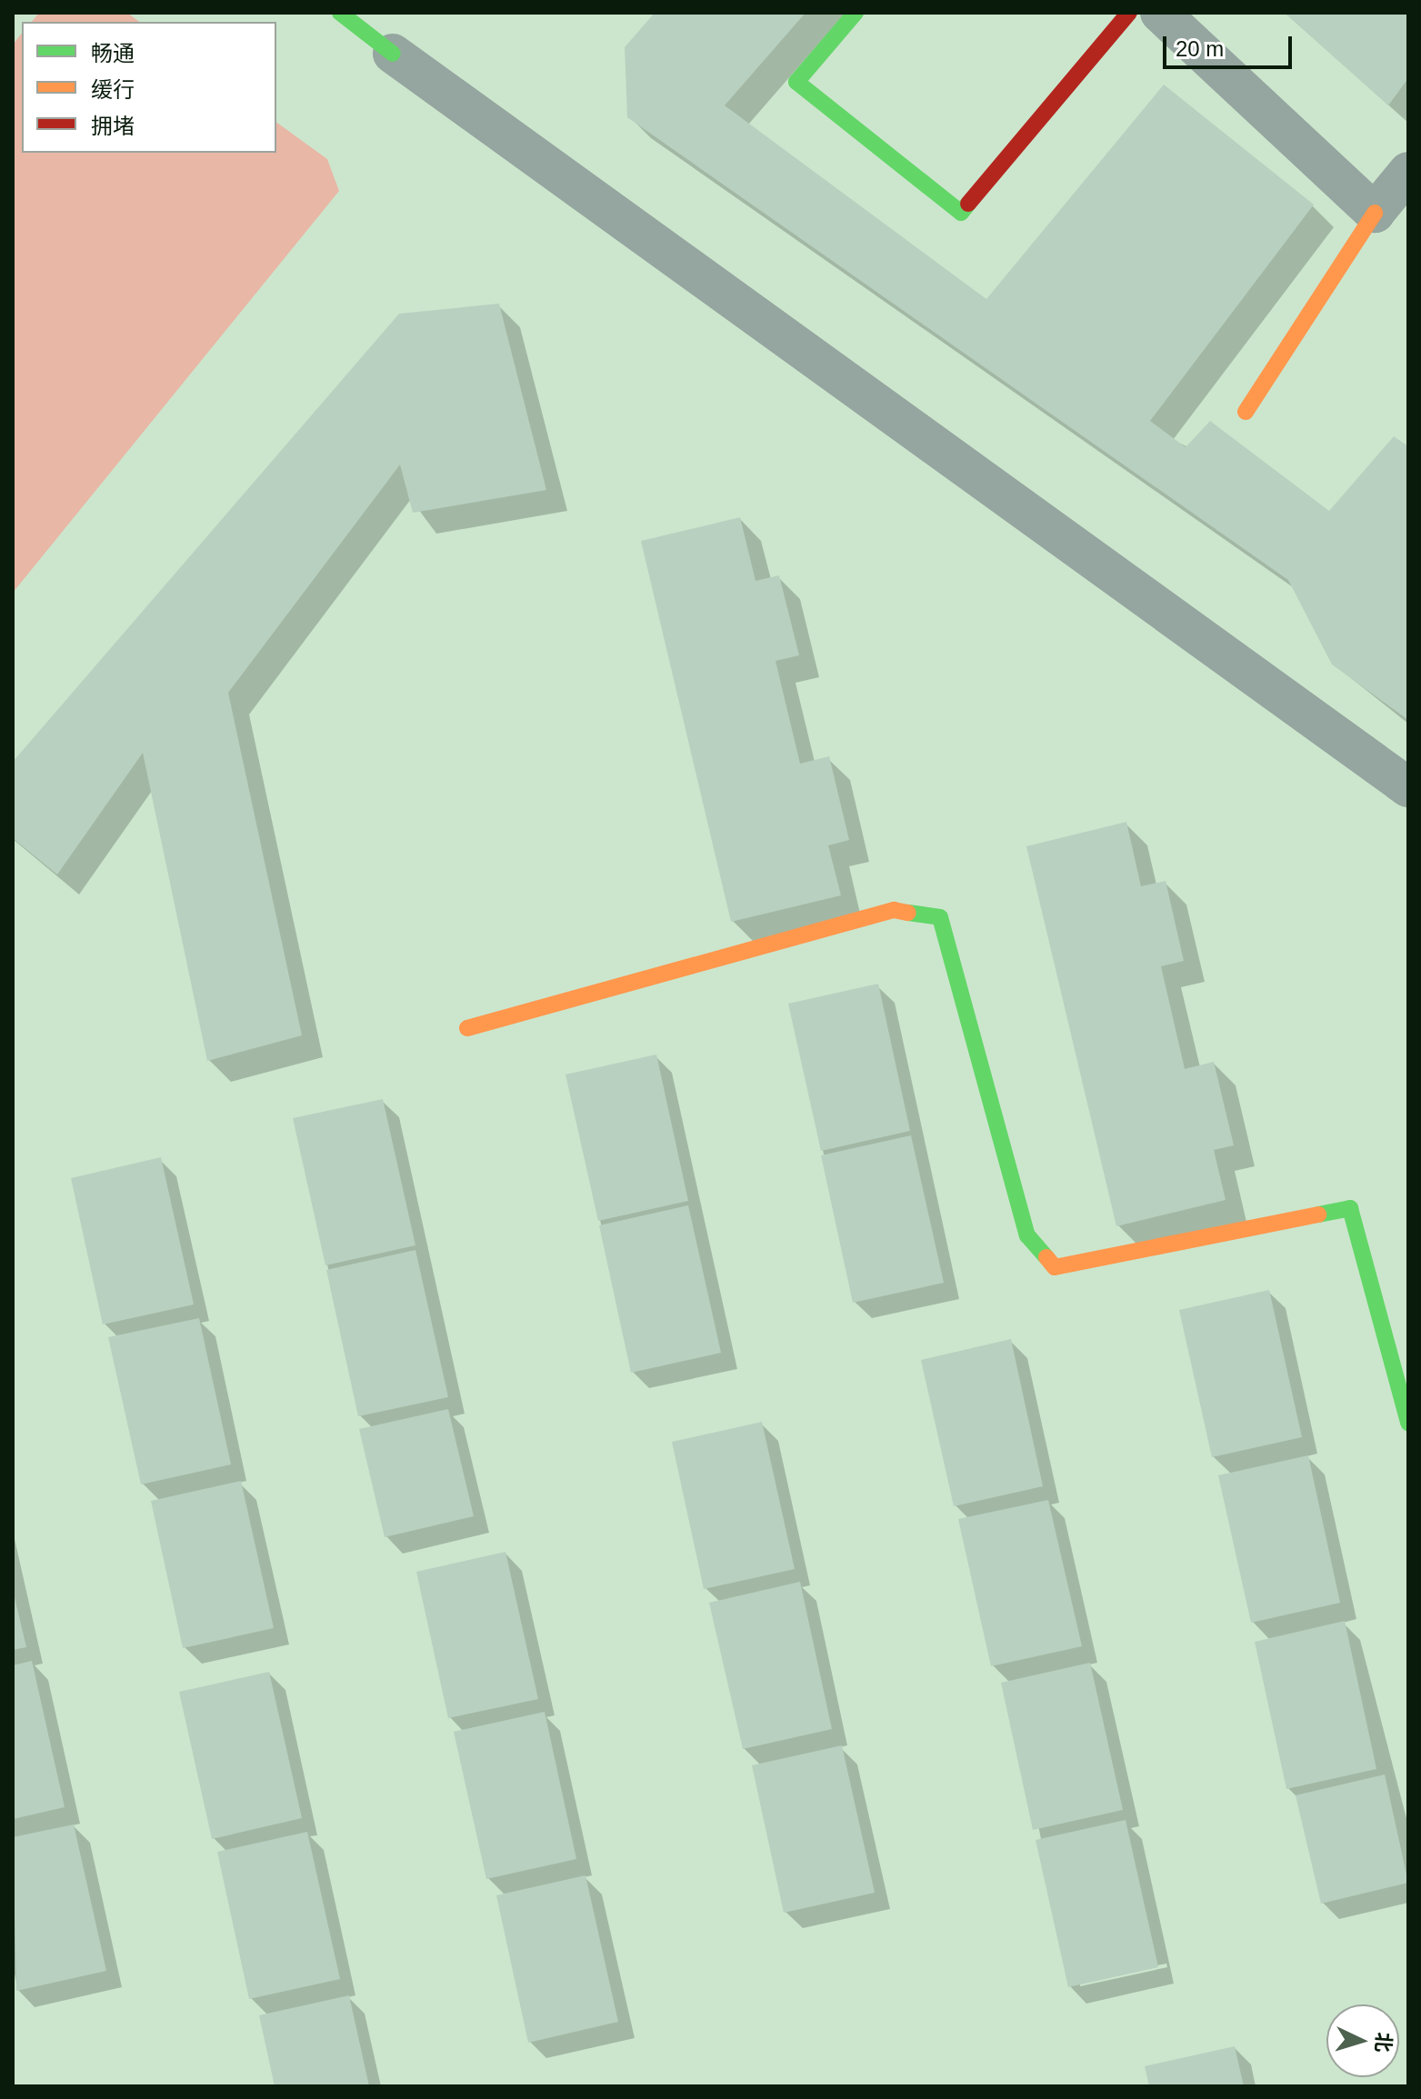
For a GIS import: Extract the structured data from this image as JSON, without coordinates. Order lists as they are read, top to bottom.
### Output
{
  "legend": ["畅通", "缓行", "拥堵"],
  "scale_bar": "20 m",
  "north": "right"
}
